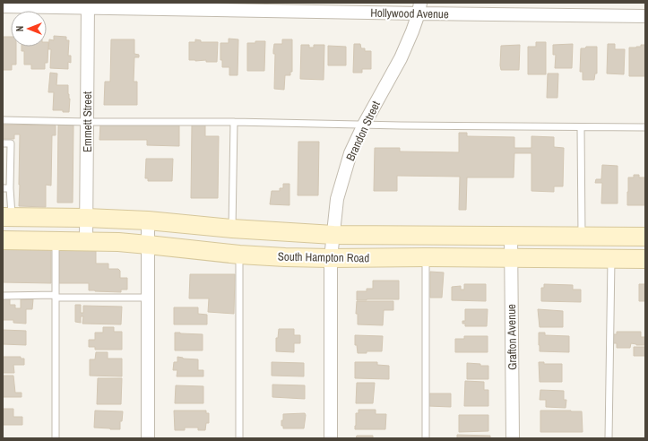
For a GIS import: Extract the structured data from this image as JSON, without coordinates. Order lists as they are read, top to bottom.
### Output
{
  "streets": {
    "main road": ["South Hampton Road"],
    "street": [
      "Hollywood Avenue",
      "Emmett Street",
      "Brandon Street",
      "Grafton Avenue"
    ]
  },
  "crossings": [
    ["Hollywood Avenue", "Emmett Street"],
    ["Hollywood Avenue", "Brandon Street"],
    ["Emmett Street", "South Hampton Road"],
    ["Brandon Street", "South Hampton Road"],
    ["South Hampton Road", "Grafton Avenue"]
  ],
  "north": "left"
}
